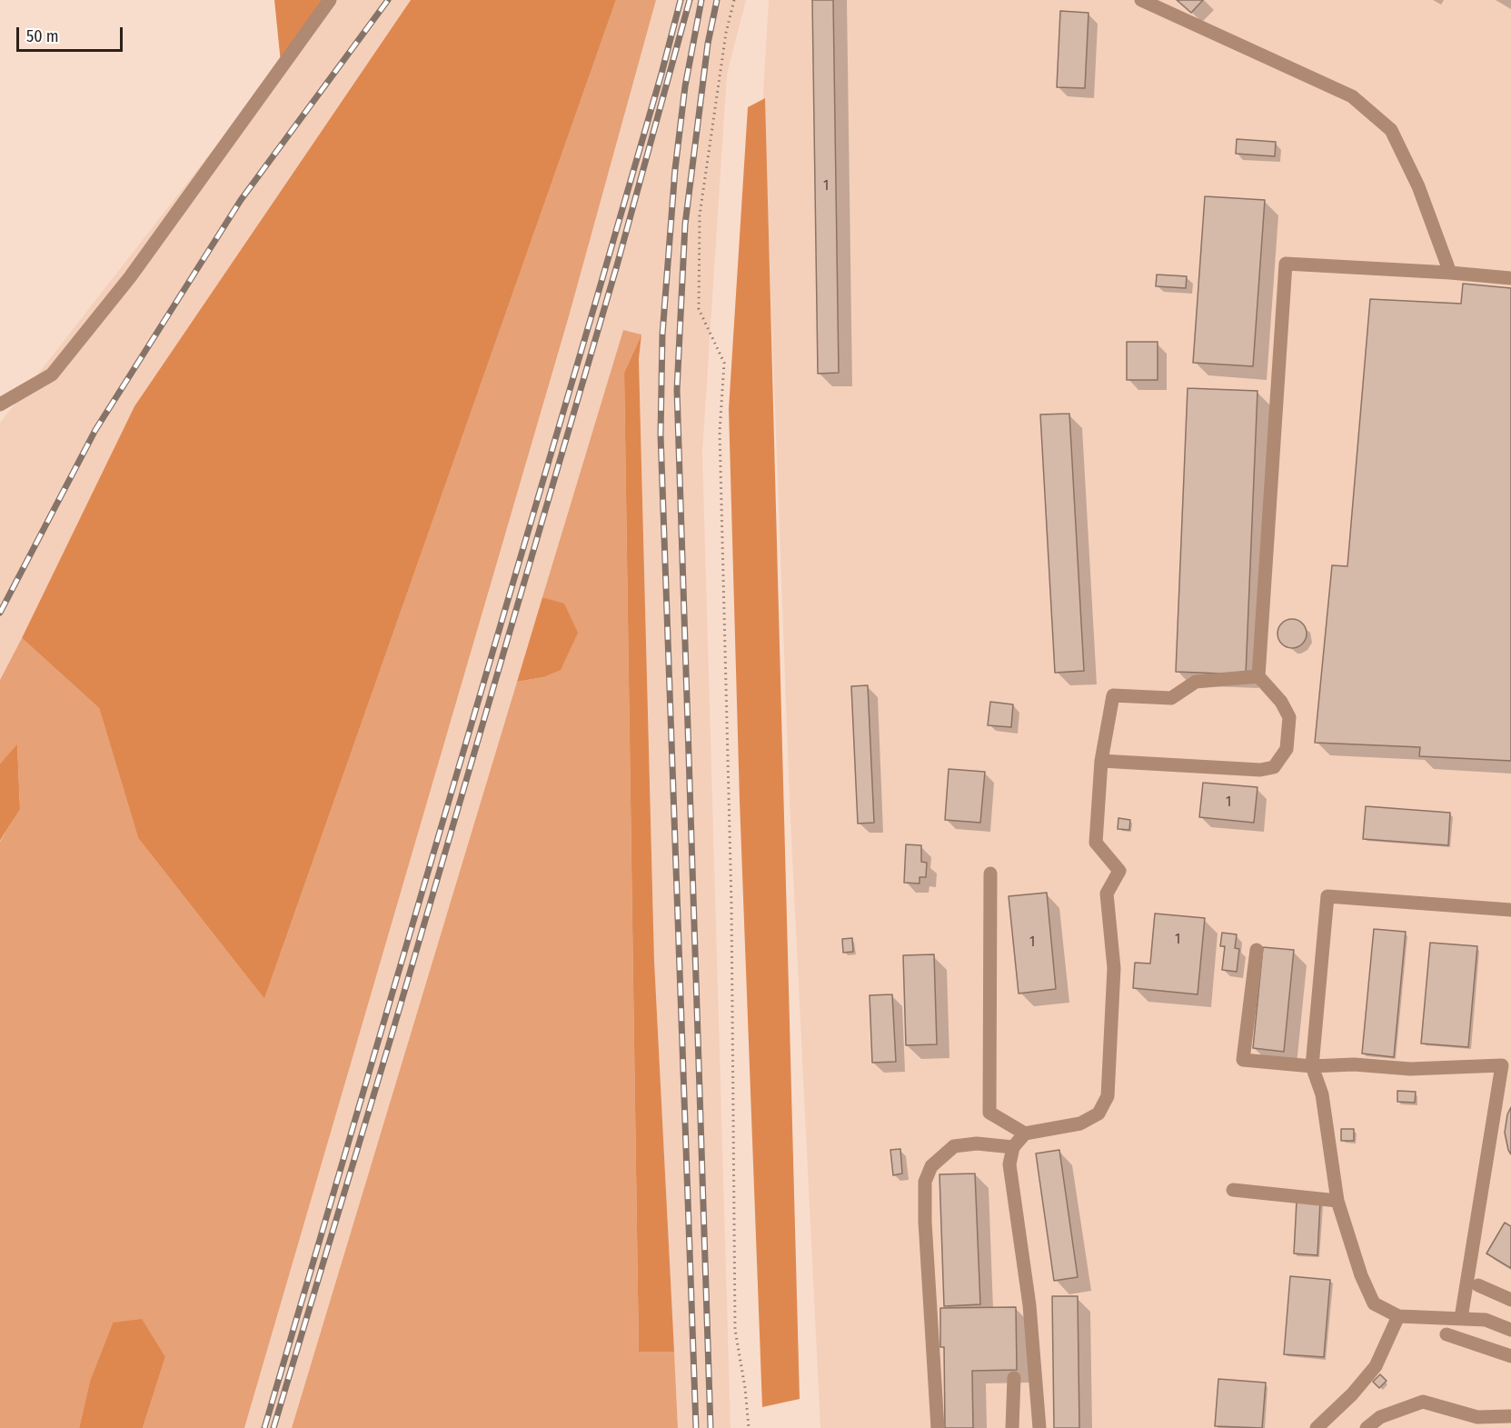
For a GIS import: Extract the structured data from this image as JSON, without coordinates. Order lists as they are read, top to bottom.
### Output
{
  "house_numbers": [
    "1",
    "1",
    "1",
    "1"
  ],
  "scale_bar": "50 m"
}
